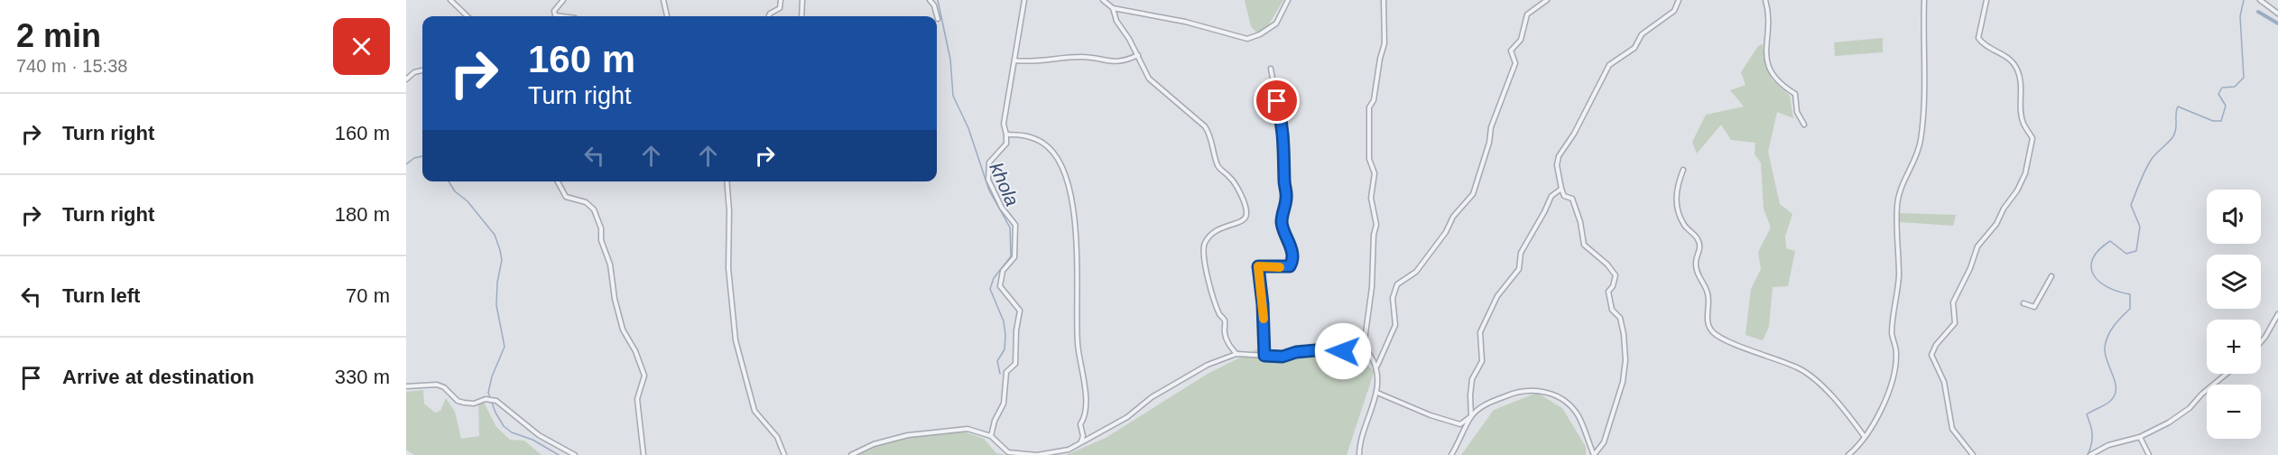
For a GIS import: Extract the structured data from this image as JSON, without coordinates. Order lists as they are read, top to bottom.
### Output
{
  "water": ["khola"],
  "page": {
    "heading": ["2 min", "740 m · 15:38"],
    "turn": ["160 m", "Turn right"],
    "list": [
      {
        "name": "Turn right",
        "value": "160 m"
      },
      {
        "name": "Turn right",
        "value": "180 m"
      },
      {
        "name": "Turn left",
        "value": "70 m"
      },
      {
        "name": "Arrive at destination",
        "value": "330 m"
      }
    ],
    "map_buttons": ["+", "−"]
  }
}
